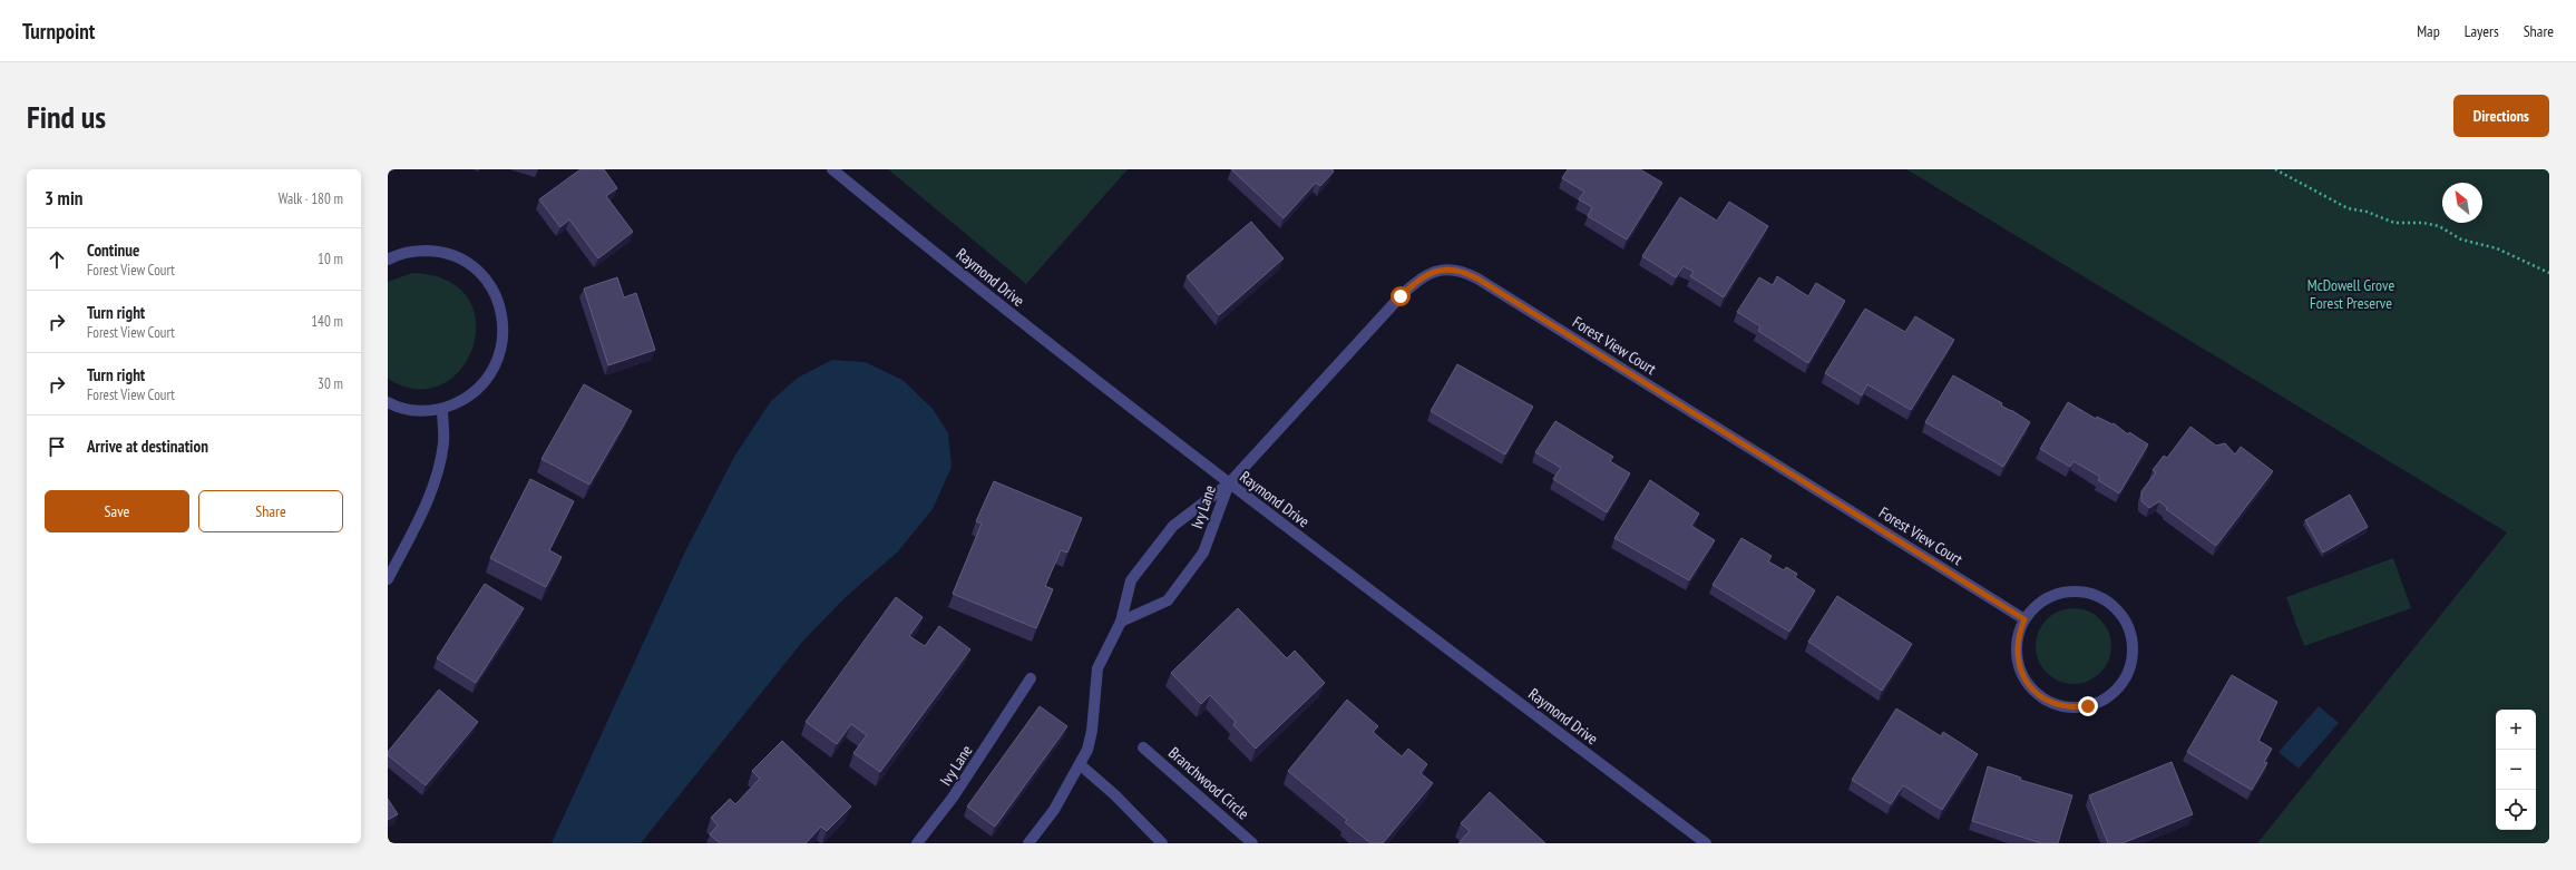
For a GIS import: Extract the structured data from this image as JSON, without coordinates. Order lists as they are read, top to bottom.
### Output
{
  "streets": {
    "street": [
      "Raymond Drive",
      "Forest View Court",
      "Ivy Lane",
      "Branchwood Circle"
    ]
  },
  "crossings": [
    ["Raymond Drive", "Forest View Court"],
    ["Raymond Drive", "Ivy Lane"],
    ["Forest View Court", "Ivy Lane"]
  ],
  "parks": ["McDowell Grove Forest Preserve"],
  "north": "top left",
  "page": {
    "header": "Turnpoint",
    "nav": ["Map", "Layers", "Share"],
    "buttons": [
      "Directions",
      ["Save", "Share"]
    ],
    "title": "Find us",
    "heading": ["3 min", "Walk · 180 m"],
    "list": [
      ["Continue", "Forest View Court", "10 m"],
      ["Turn right", "Forest View Court", "140 m"],
      ["Turn right", "Forest View Court", "30 m"],
      "Arrive at destination"
    ],
    "map_buttons": ["+", "−"]
  }
}
